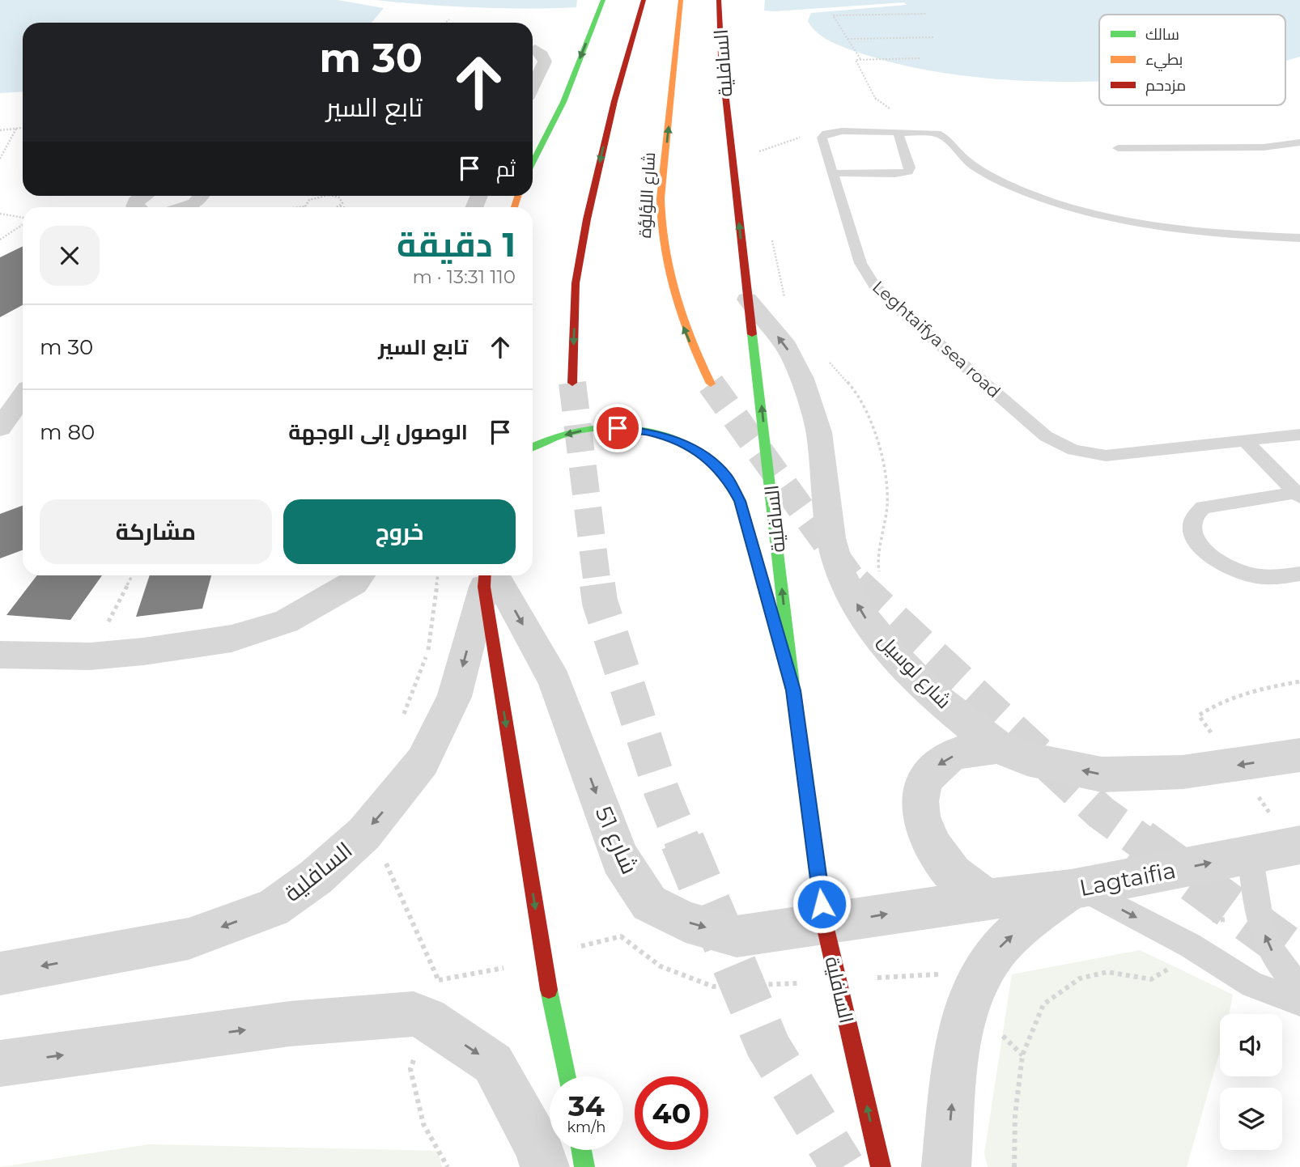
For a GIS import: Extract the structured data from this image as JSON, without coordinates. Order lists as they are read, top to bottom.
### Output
{
  "streets": {
    "street": [
      "السافلية",
      "شارع اللؤلؤة",
      "شارع لوسيل",
      "شارع 51",
      "Lagtaifia"
    ],
    "lane": ["Leghtaifya sea road"]
  },
  "crossings": [
    ["السافلية", "شارع لوسيل"],
    ["السافلية", "شارع 51"],
    ["شارع 51", "Lagtaifia"]
  ],
  "one_way": ["شارع لوسيل", "شارع 51", "Lagtaifia"],
  "legend": ["سالك", "بطيء", "مزدحم"],
  "page": {
    "turn": ["30 m", "تابع السير"],
    "then": "ثم",
    "heading": ["1 دقيقة", "110 m · 13:31"],
    "list": [
      {
        "name": "تابع السير",
        "value": "30 m"
      },
      {
        "name": "الوصول إلى الوجهة",
        "value": "80 m"
      }
    ],
    "buttons": ["خروج", "مشاركة"],
    "speed": "34 km/h",
    "limit": "40"
  }
}
